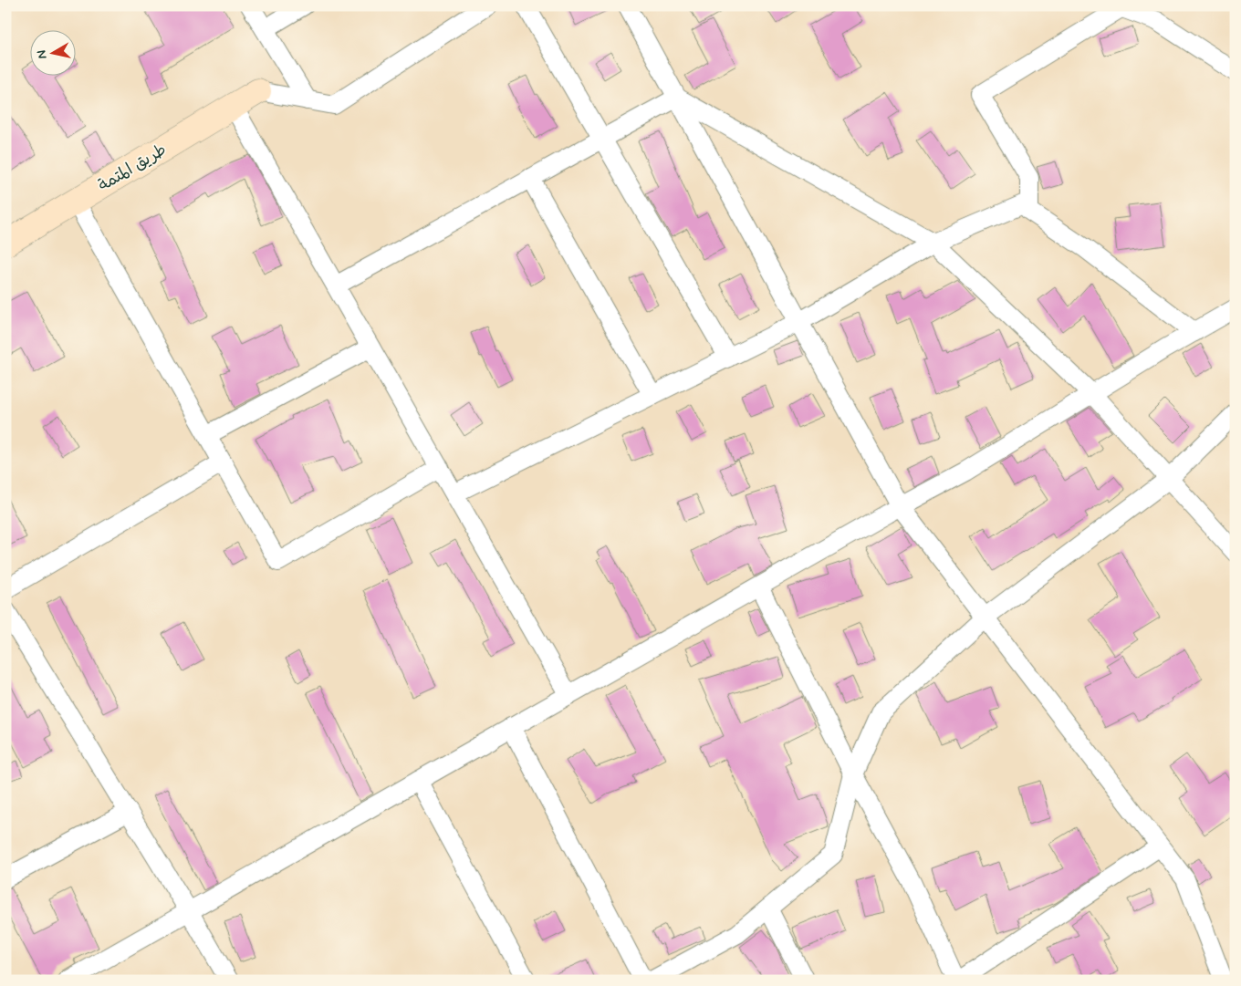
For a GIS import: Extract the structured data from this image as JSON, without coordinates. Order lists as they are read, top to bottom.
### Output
{
  "streets": {
    "street": ["طريق المتمة"]
  },
  "north": "left"
}
